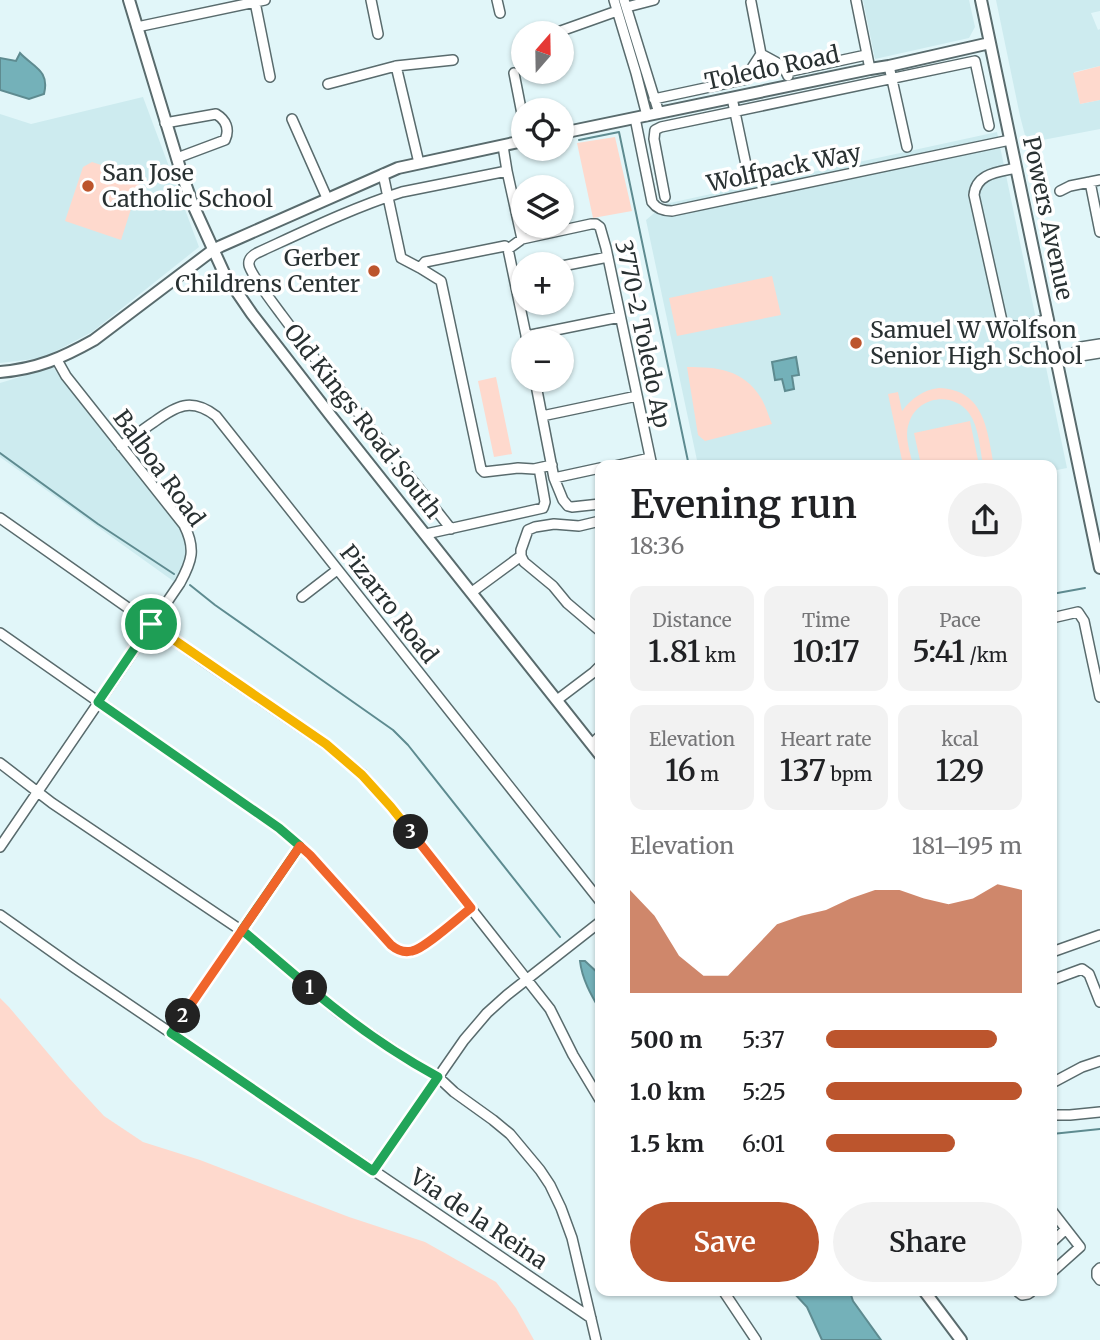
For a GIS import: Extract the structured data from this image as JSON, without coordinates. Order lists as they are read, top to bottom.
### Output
{
  "streets": {
    "street": [
      "Toledo Road",
      "Wolfpack Way",
      "Powers Avenue",
      "3770-2 Toledo Ap",
      "Old Kings Road South",
      "Balboa Road",
      "Pizarro Road",
      "Via de la Reina"
    ]
  },
  "crossings": [
    ["Toledo Road", "Wolfpack Way"],
    ["Toledo Road", "Powers Avenue"],
    ["Wolfpack Way", "Powers Avenue"],
    ["Balboa Road", "Pizarro Road"]
  ],
  "places": ["San Jose Catholic School", "Gerber Childrens Center", "Samuel W Wolfson Senior High School"],
  "north": "top",
  "page": {
    "map_buttons": ["+", "−"],
    "heading": ["Evening run", "18:36"],
    "stats": [
      ["Distance", "1.81 km"],
      ["Time", "10:17"],
      ["Pace", "5:41 /km"],
      ["Elevation", "16 m"],
      ["Heart rate", "137 bpm"],
      ["kcal", "129"]
    ],
    "pins": ["3", "1", "2"],
    "chart": ["Elevation", "181–195 m"],
    "list": [
      {
        "name": "500 m",
        "note": "5:37"
      },
      {
        "name": "1.0 km",
        "note": "5:25"
      },
      {
        "name": "1.5 km",
        "note": "6:01"
      }
    ],
    "buttons": ["Save", "Share"]
  }
}
